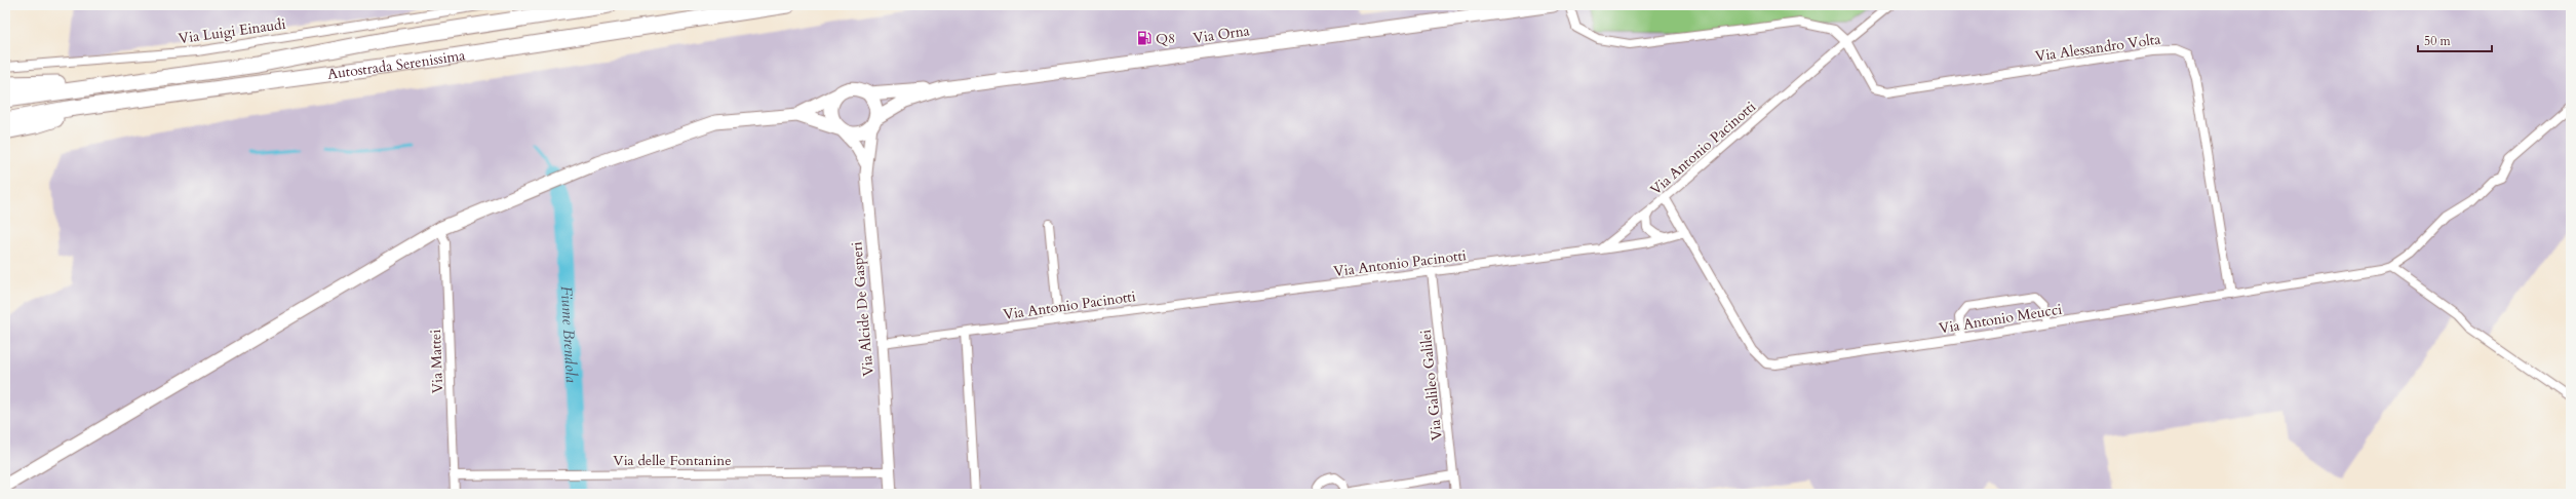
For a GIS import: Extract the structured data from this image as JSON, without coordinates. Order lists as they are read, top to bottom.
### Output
{
  "streets": {
    "highway": ["Autostrada Serenissima"],
    "main road": ["Via Orna", "Via Alcide De Gasperi"],
    "street": [
      "Via Luigi Einaudi",
      "Via Alessandro Volta",
      "Via Antonio Pacinotti",
      "Via Antonio Meucci",
      "Via Mattei",
      "Via Galileo Galilei",
      "Via delle Fontanine"
    ]
  },
  "crossings": [
    ["Via Orna", "Via Alcide De Gasperi"],
    ["Via Alessandro Volta", "Via Antonio Pacinotti"],
    ["Via Alessandro Volta", "Via Antonio Meucci"],
    ["Via Antonio Pacinotti", "Via Alcide De Gasperi"],
    ["Via Antonio Pacinotti", "Via Antonio Meucci"],
    ["Via Antonio Pacinotti", "Via Galileo Galilei"],
    ["Via Alcide De Gasperi", "Via delle Fontanine"],
    ["Via Mattei", "Via delle Fontanine"]
  ],
  "water": ["Fiume Brendola"],
  "places": {
    "fuel station": ["Q8"]
  },
  "scale_bar": "50 m"
}
